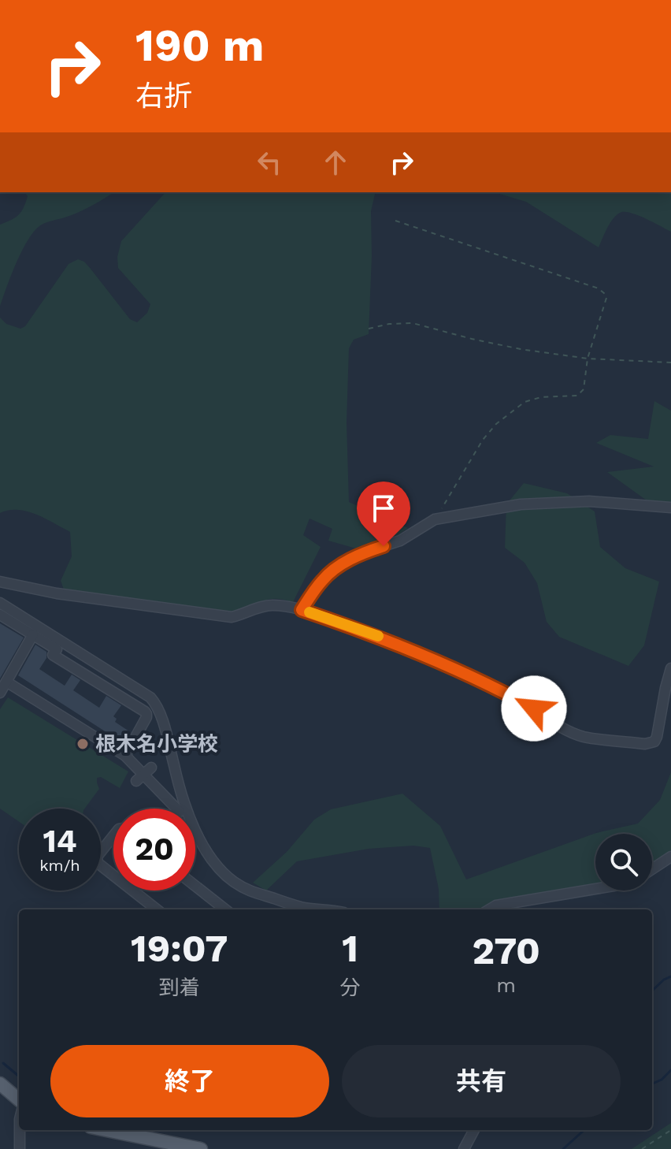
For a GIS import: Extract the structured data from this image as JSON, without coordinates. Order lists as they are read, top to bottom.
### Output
{
  "places": ["根木名小学校"],
  "page": {
    "turn": ["190 m", "右折"],
    "speed": "14 km/h",
    "limit": "20",
    "eta": [
      "19:07",
      "到着",
      "1",
      "分",
      "270",
      "m"
    ],
    "buttons": ["終了", "共有"]
  }
}
